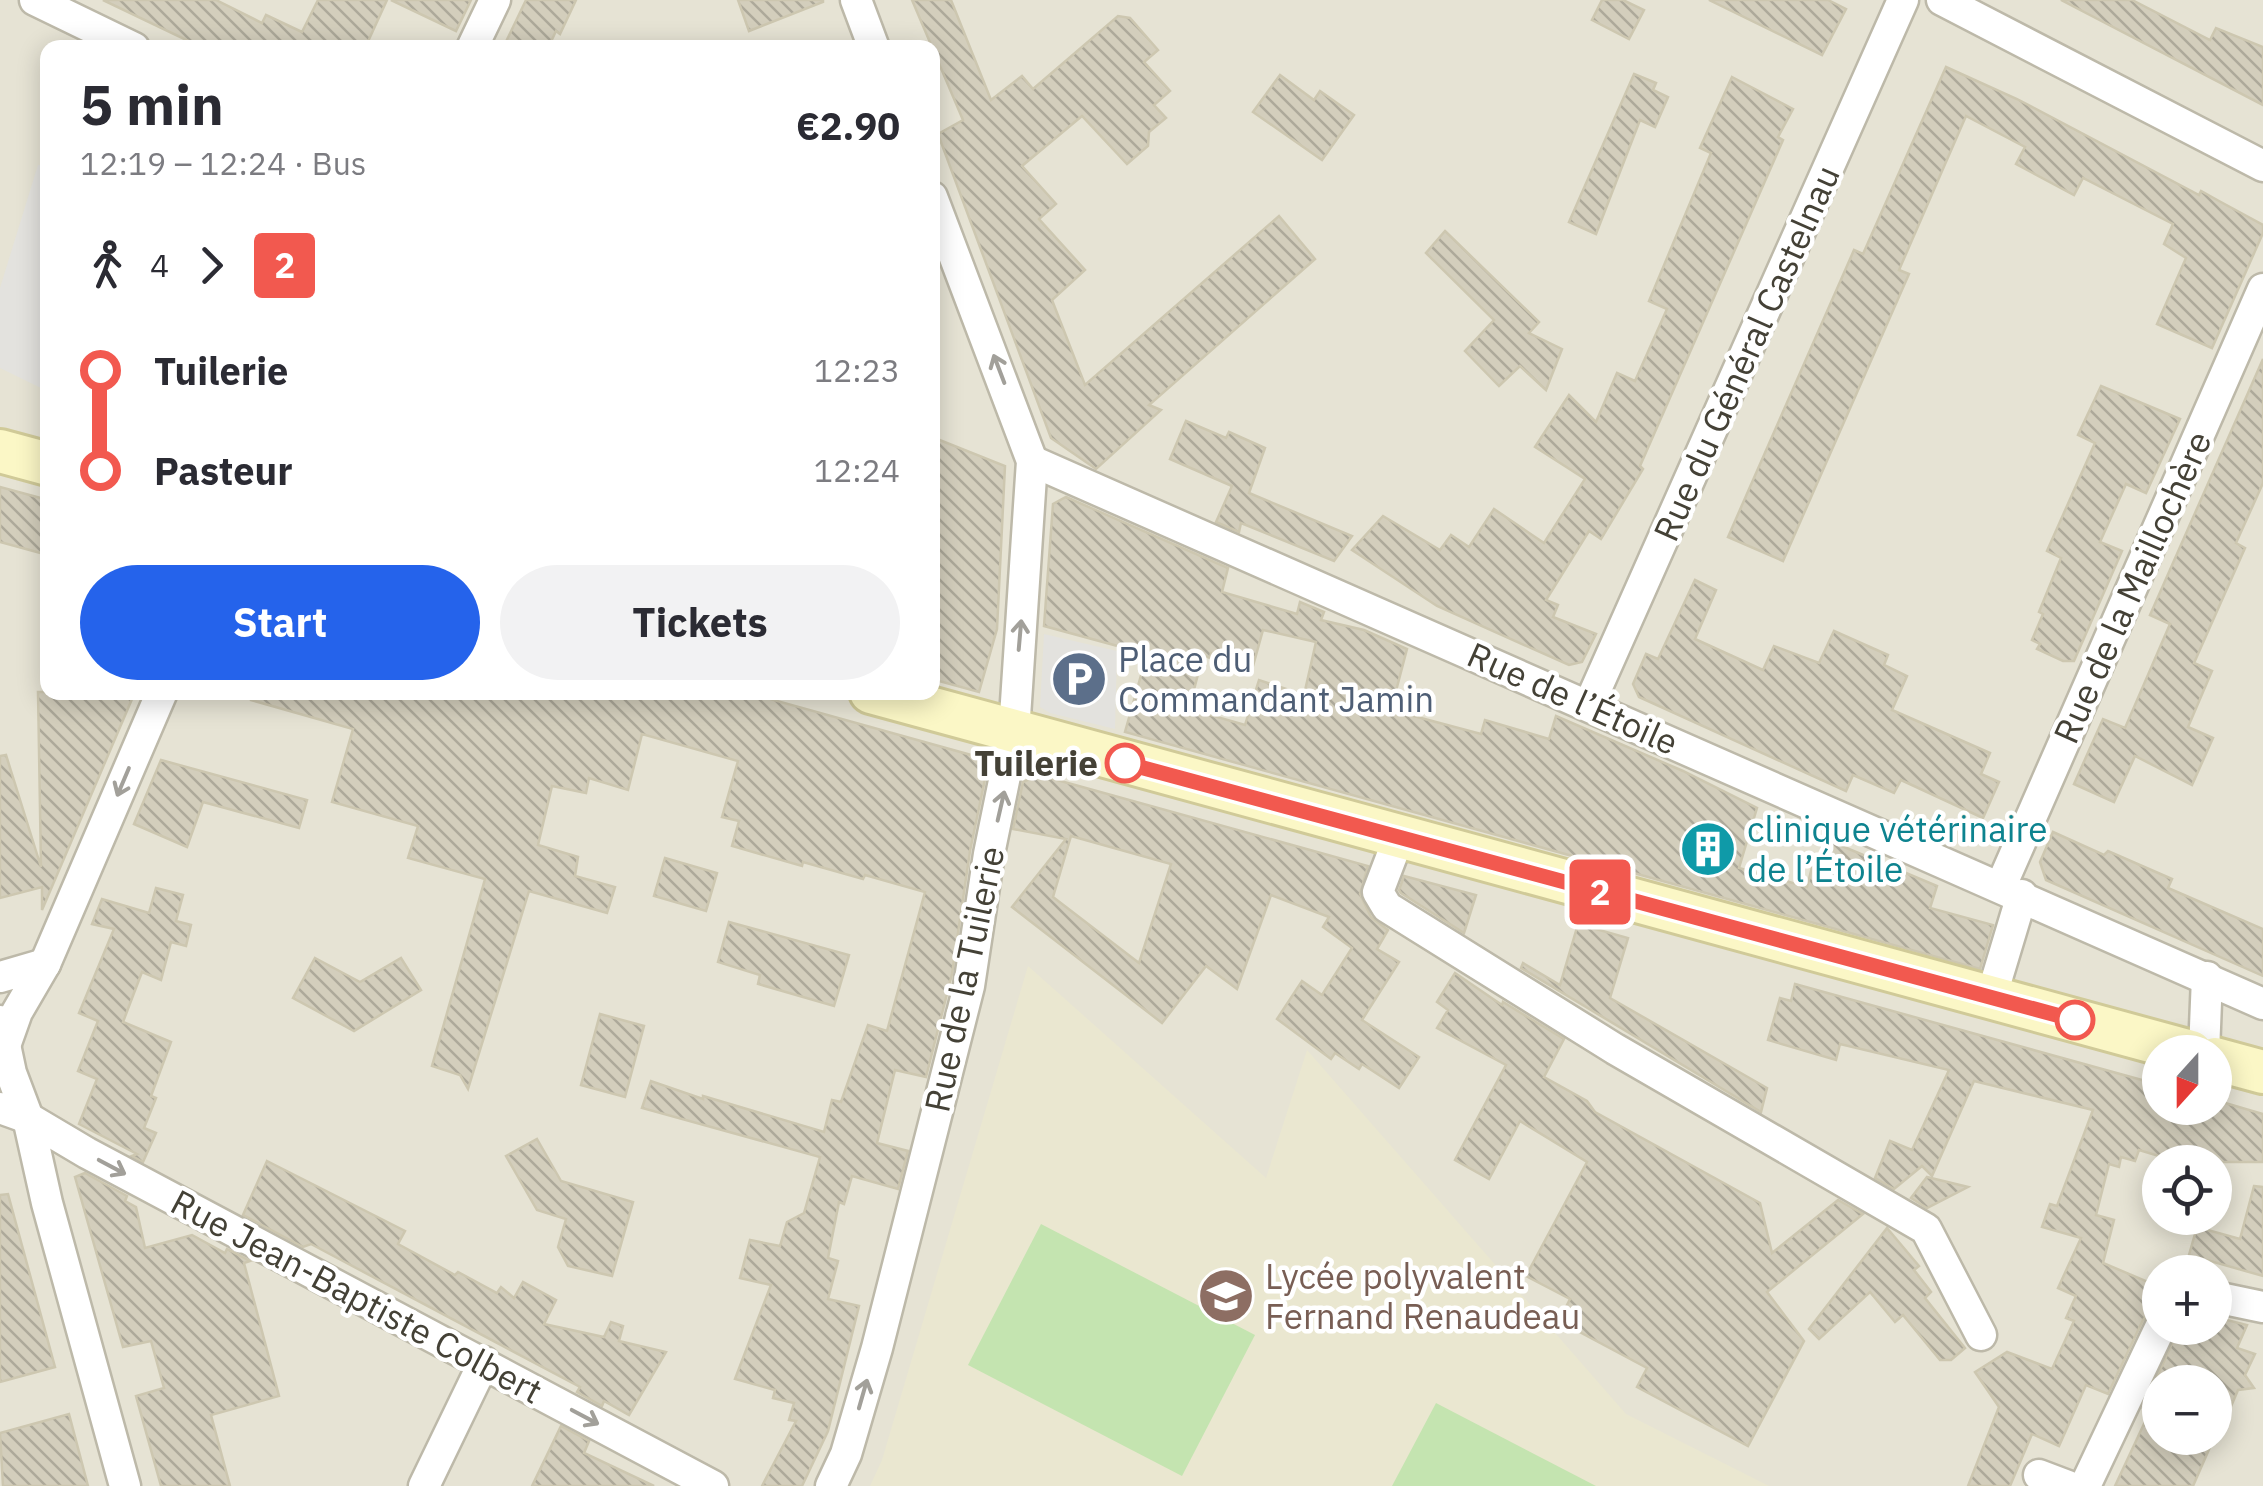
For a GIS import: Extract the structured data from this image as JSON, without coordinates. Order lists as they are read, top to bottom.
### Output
{
  "streets": {
    "street": [
      "Rue du Général Castelnau",
      "Rue de la Maillochère",
      "Rue de l’Étoile",
      "Rue de la Tuilerie",
      "Rue Jean-Baptiste Colbert"
    ]
  },
  "crossings": [
    ["Rue du Général Castelnau", "Rue de l’Étoile"],
    ["Rue de la Maillochère", "Rue de l’Étoile"],
    ["Rue de l’Étoile", "Rue de la Tuilerie"]
  ],
  "one_way": ["Rue de la Tuilerie", "Rue Jean-Baptiste Colbert"],
  "places": {
    "parking": ["Place du Commandant Jamin"],
    "other": ["Tuilerie"],
    "building": ["clinique vétérinaire de l’Étoile"],
    "school or university": ["Lycée polyvalent Fernand Renaudeau"]
  },
  "lines": ["bus line 2"],
  "north": "bottom",
  "page": {
    "on_map": "2",
    "heading": ["5 min", "12:19 – 12:24 · Bus", "€2.90"],
    "legs": ["4", "2"],
    "list": [
      {
        "name": "Tuilerie",
        "value": "12:23"
      },
      {
        "name": "Pasteur",
        "value": "12:24"
      }
    ],
    "buttons": ["Start", "Tickets"],
    "map_buttons": ["+", "−"]
  }
}
